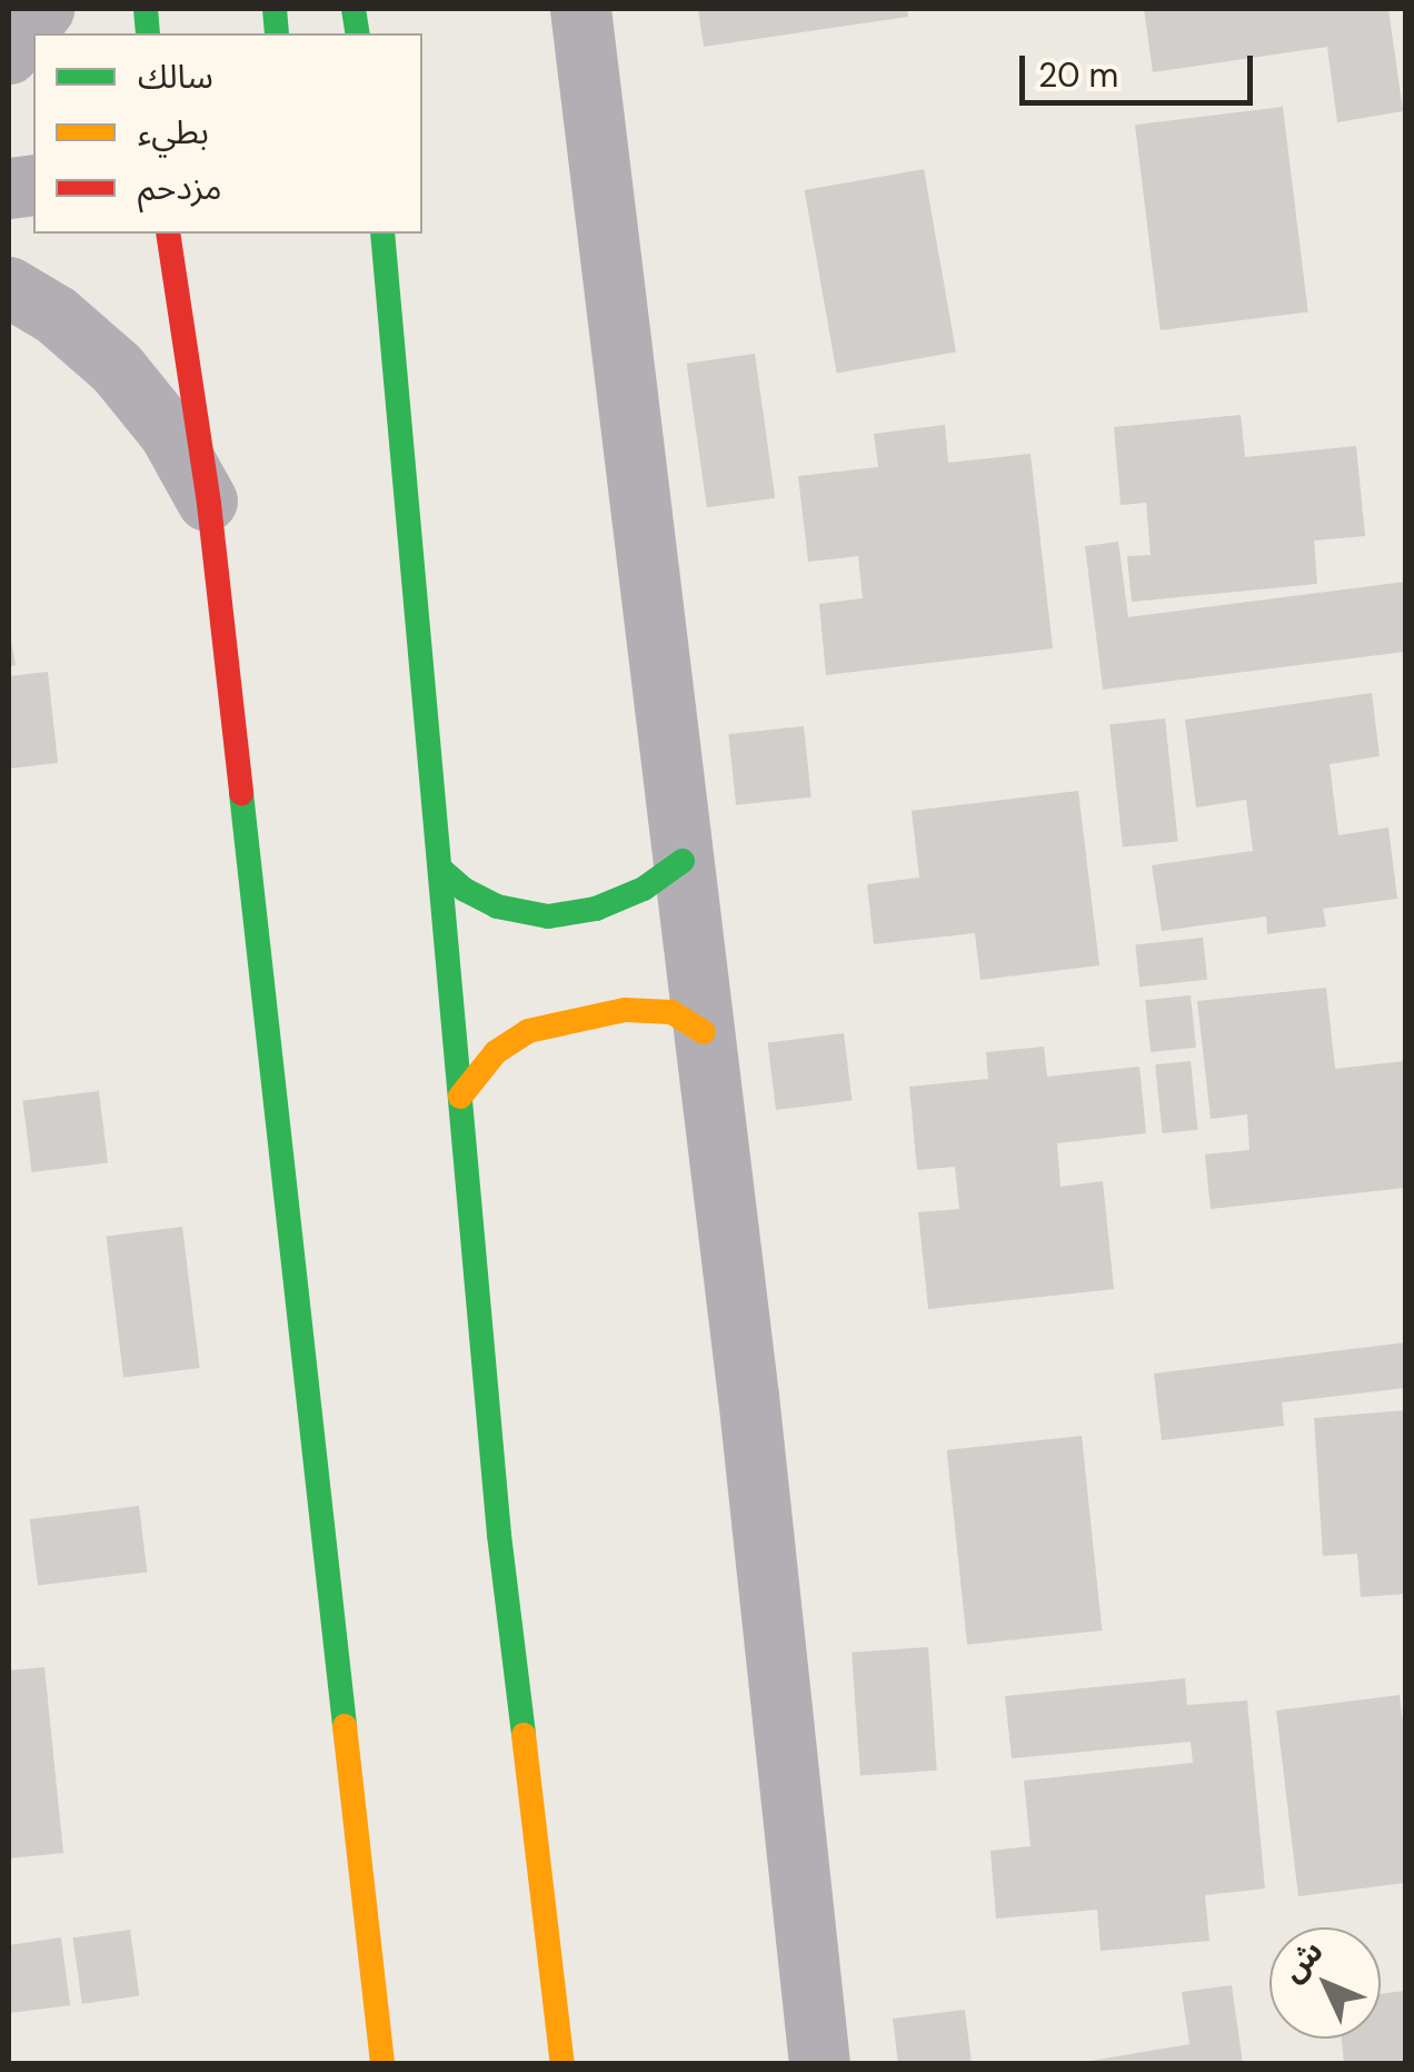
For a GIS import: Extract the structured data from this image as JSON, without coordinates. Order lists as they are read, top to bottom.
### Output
{
  "legend": ["سالك", "بطيء", "مزدحم"],
  "scale_bar": "20 m",
  "north": "top left"
}
